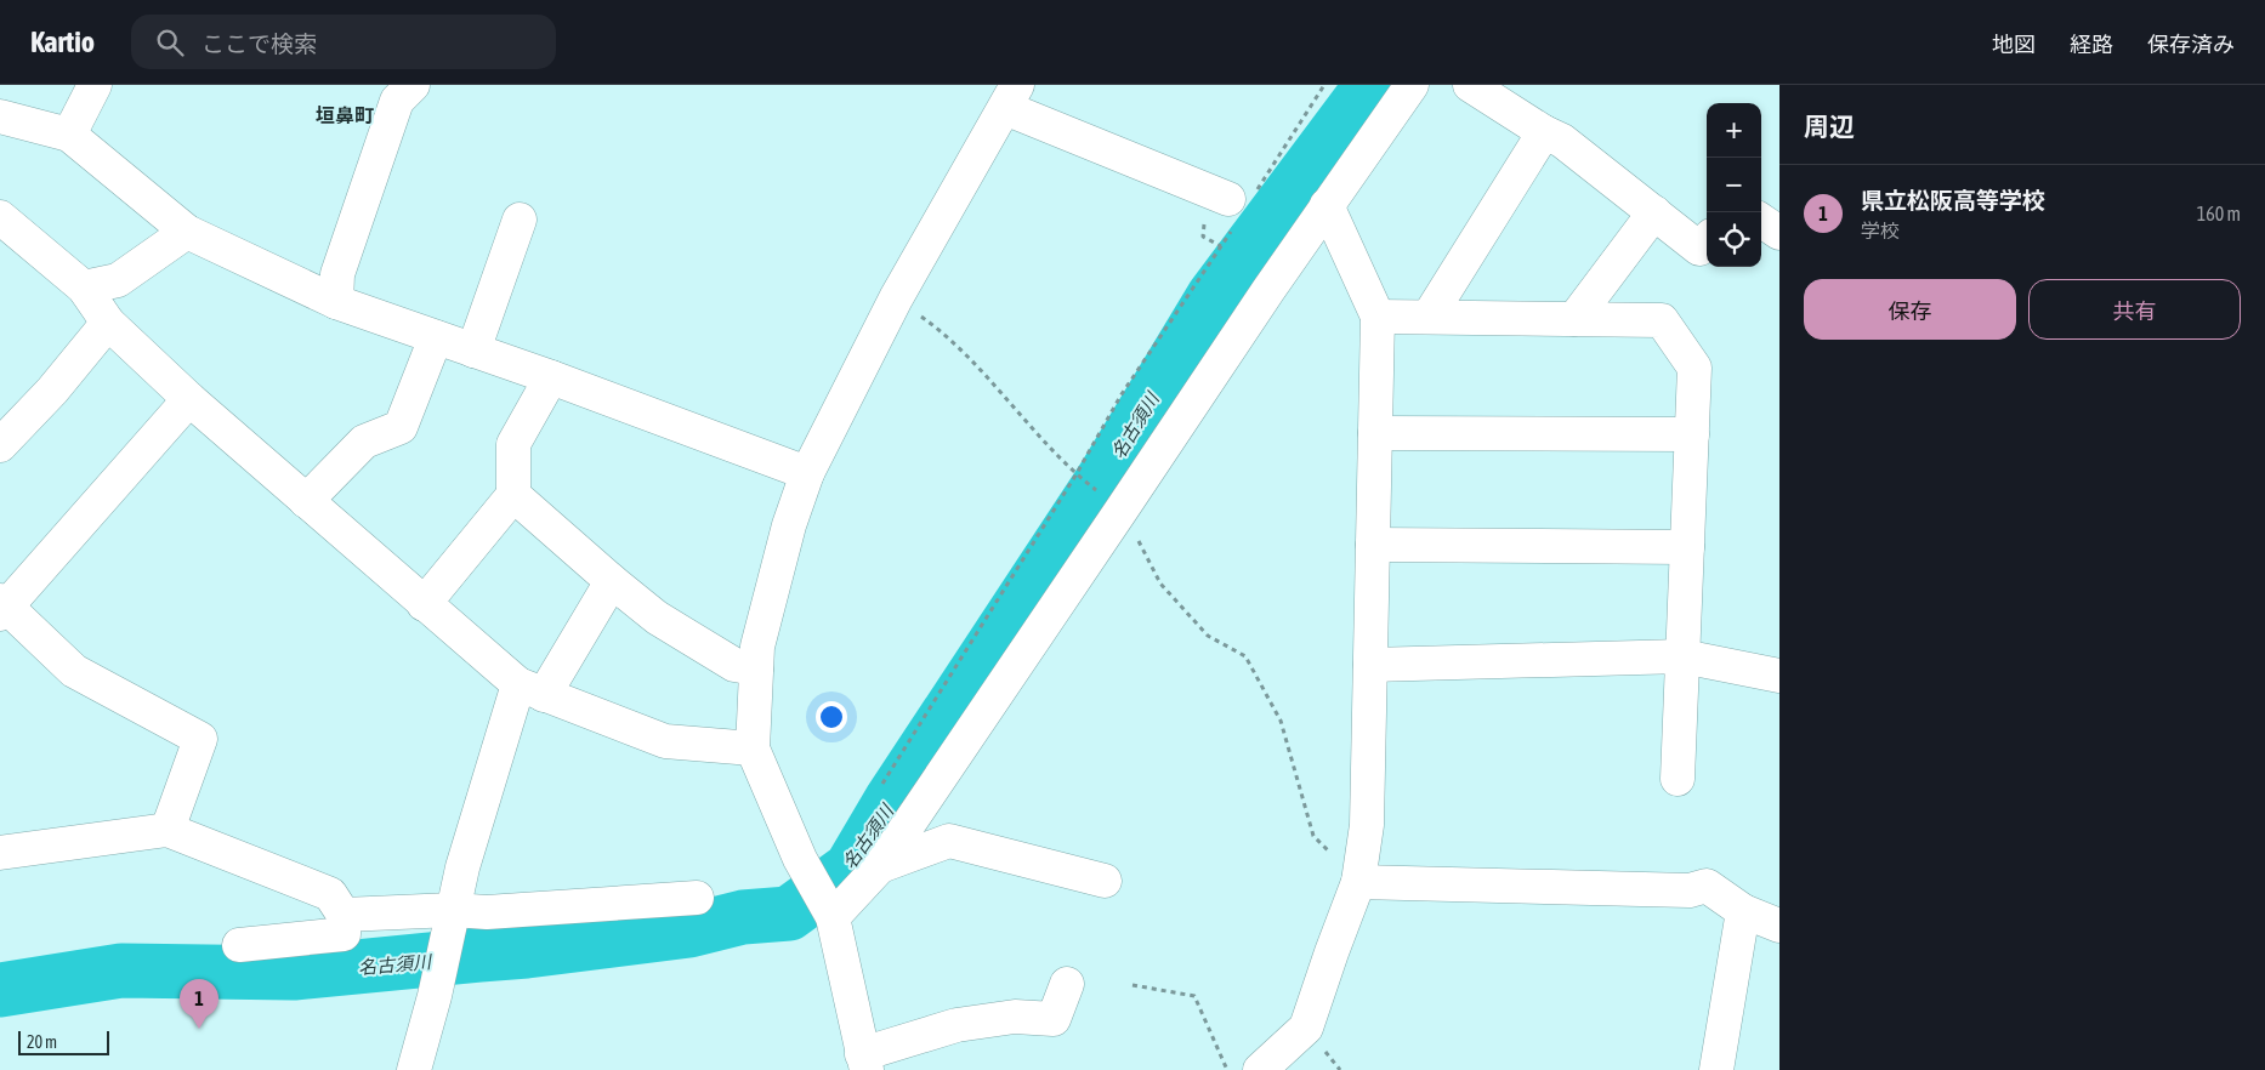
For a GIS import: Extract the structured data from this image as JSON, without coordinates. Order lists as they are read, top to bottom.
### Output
{
  "districts": ["垣鼻町"],
  "water": ["名古須川"],
  "scale_bar": "20 m",
  "page": {
    "header": "Kartio",
    "search": "ここで検索",
    "nav": ["地図", "経路", "保存済み"],
    "heading": "周辺",
    "map_buttons": ["+", "−"],
    "list": [
      {
        "mark": "1",
        "name": "県立松阪高等学校",
        "note": "学校",
        "value": "160 m"
      }
    ],
    "buttons": ["保存", "共有"],
    "pins": "1",
    "scale": "20 m"
  }
}
